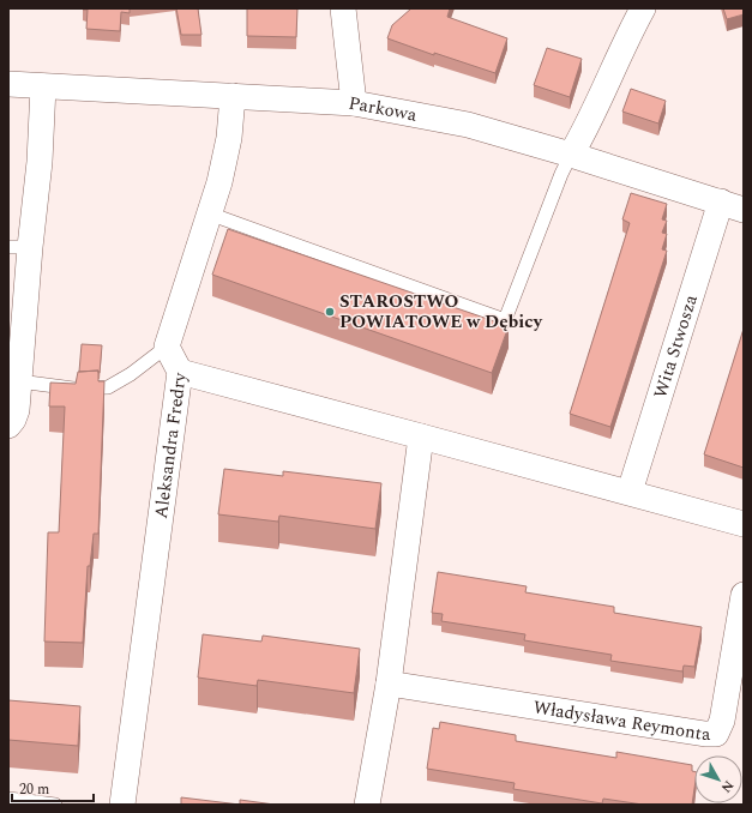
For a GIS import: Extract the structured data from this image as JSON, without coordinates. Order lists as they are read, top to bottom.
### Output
{
  "streets": {
    "street": [
      "Parkowa",
      "Wita Stwosza",
      "Aleksandra Fredry",
      "Władysława Reymonta"
    ]
  },
  "crossings": [
    ["Parkowa", "Wita Stwosza"],
    ["Parkowa", "Aleksandra Fredry"]
  ],
  "places": ["STAROSTWO POWIATOWE w Dębicy"],
  "scale_bar": "20 m",
  "north": "bottom right"
}
